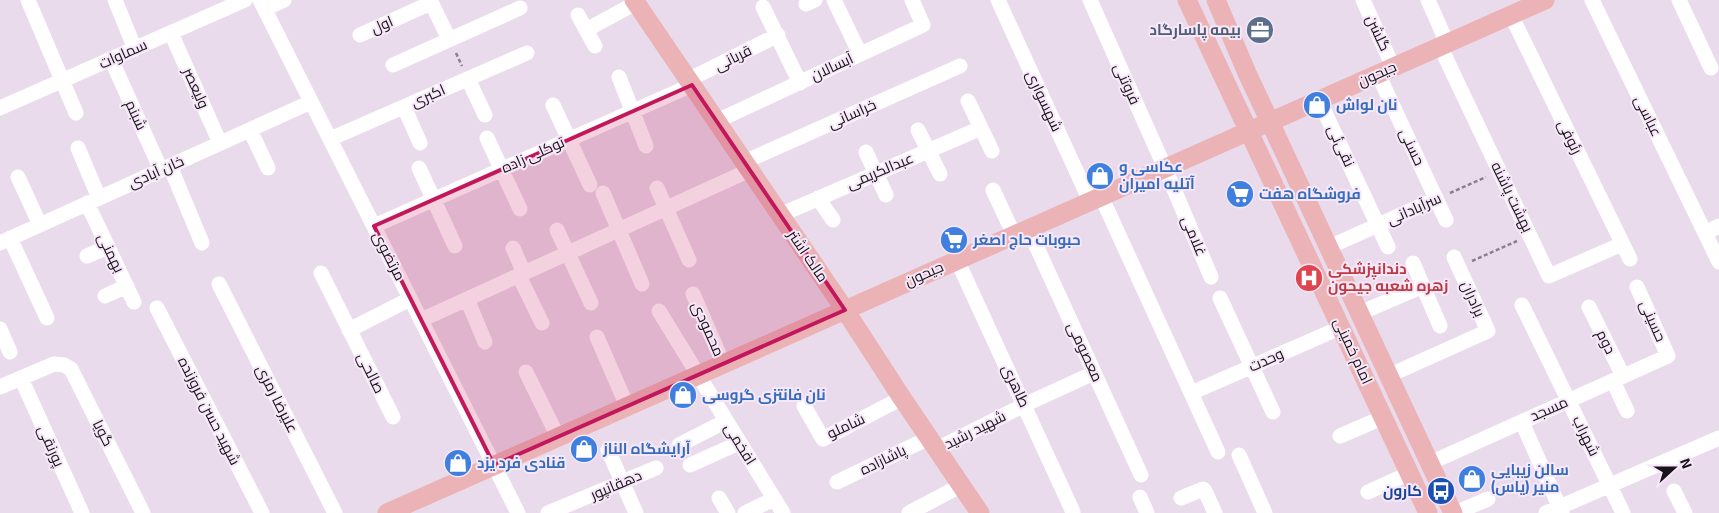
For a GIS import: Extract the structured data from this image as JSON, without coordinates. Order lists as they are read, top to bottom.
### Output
{
  "streets": {
    "main road": ["جیحون", "مالک اشتر", "امام خمینی"],
    "street": [
      "اول",
      "گلشن",
      "سماوات",
      "قربانی",
      "آبسالان",
      "فروتنی",
      "ولیعصر",
      "اکبری",
      "شهسواری",
      "خراسانی",
      "شبنم",
      "عباسی",
      "رئوفی",
      "نقی‌ئی",
      "حسنی",
      "توکلی زاده",
      "عبدالکریمی",
      "خان آبادی",
      "بهشت پاشنه",
      "سرآبادانی",
      "غلامی",
      "بهمنی",
      "مرتضوی",
      "برادران",
      "حسینی",
      "محمودی",
      "دوم",
      "معصومی",
      "وحدت",
      "صالحی",
      "طاهری",
      "علیرضا رمزی",
      "مسجد",
      "شهید حسن فروزنده",
      "شاملو",
      "شهید رشید",
      "گویا",
      "شهراب",
      "افخمی",
      "پورنقی",
      "پاشازاده",
      "دهقانپور"
    ]
  },
  "crossings": [
    ["گلشن", "جیحون"],
    ["گلشن", "حسنی"],
    ["سماوات", "ولیعصر"],
    ["سماوات", "شبنم"],
    ["قربانی", "توکلی زاده"],
    ["قربانی", "مالک اشتر"],
    ["آبسالان", "مالک اشتر"],
    ["جیحون", "فروتنی"],
    ["جیحون", "شهسواری"],
    ["جیحون", "رئوفی"],
    ["جیحون", "نقی‌ئی"],
    ["جیحون", "حسنی"],
    ["جیحون", "بهشت پاشنه"],
    ["جیحون", "غلامی"],
    ["جیحون", "مرتضوی"],
    ["جیحون", "مالک اشتر"],
    ["جیحون", "محمودی"],
    ["جیحون", "امام خمینی"],
    ["جیحون", "معصومی"],
    ["جیحون", "طاهری"],
    ["جیحون", "افخمی"],
    ["فروتنی", "غلامی"],
    ["ولیعصر", "خان آبادی"],
    ["اکبری", "مرتضوی"],
    ["شهسواری", "وحدت"],
    ["خراسانی", "مرتضوی"],
    ["خراسانی", "مالک اشتر"],
    ["شبنم", "خان آبادی"],
    ["رئوفی", "بهشت پاشنه"],
    ["نقی‌ئی", "سرآبادانی"],
    ["حسنی", "سرآبادانی"],
    ["توکلی زاده", "مرتضوی"],
    ["توکلی زاده", "مالک اشتر"],
    ["عبدالکریمی", "مالک اشتر"],
    ["خان آبادی", "بهمنی"],
    ["خان آبادی", "مرتضوی"],
    ["بهشت پاشنه", "سرآبادانی"],
    ["بهشت پاشنه", "برادران"],
    ["سرآبادانی", "امام خمینی"],
    ["مالک اشتر", "شاملو"],
    ["مالک اشتر", "شهید رشید"],
    ["مالک اشتر", "پاشازاده"],
    ["برادران", "امام خمینی"],
    ["حسینی", "مسجد"],
    ["دوم", "مسجد"],
    ["امام خمینی", "وحدت"],
    ["امام خمینی", "مسجد"],
    ["معصومی", "شهید رشید"],
    ["طاهری", "شهید رشید"],
    ["مسجد", "شهراب"],
    ["شهید رشید", "پاشازاده"],
    ["گویا", "پورنقی"]
  ],
  "places": {
    "office": ["بیمه پاسارگاد"],
    "shop": [
      "نان لواش",
      "عکاسی و آتلیه امیران",
      "نان فانتزی گروسی",
      "آرایشگاه الناز",
      "قنادی فرد یزد",
      "سالن زیبایی منیر (یاس)"
    ],
    "supermarket": ["فروشگاه هفت", "حبوبات حاج اصغر"],
    "hospital": ["دندانپزشکی زهره شعبه جیحون"],
    "bus stop": ["کارون"]
  },
  "north": "right"
}
